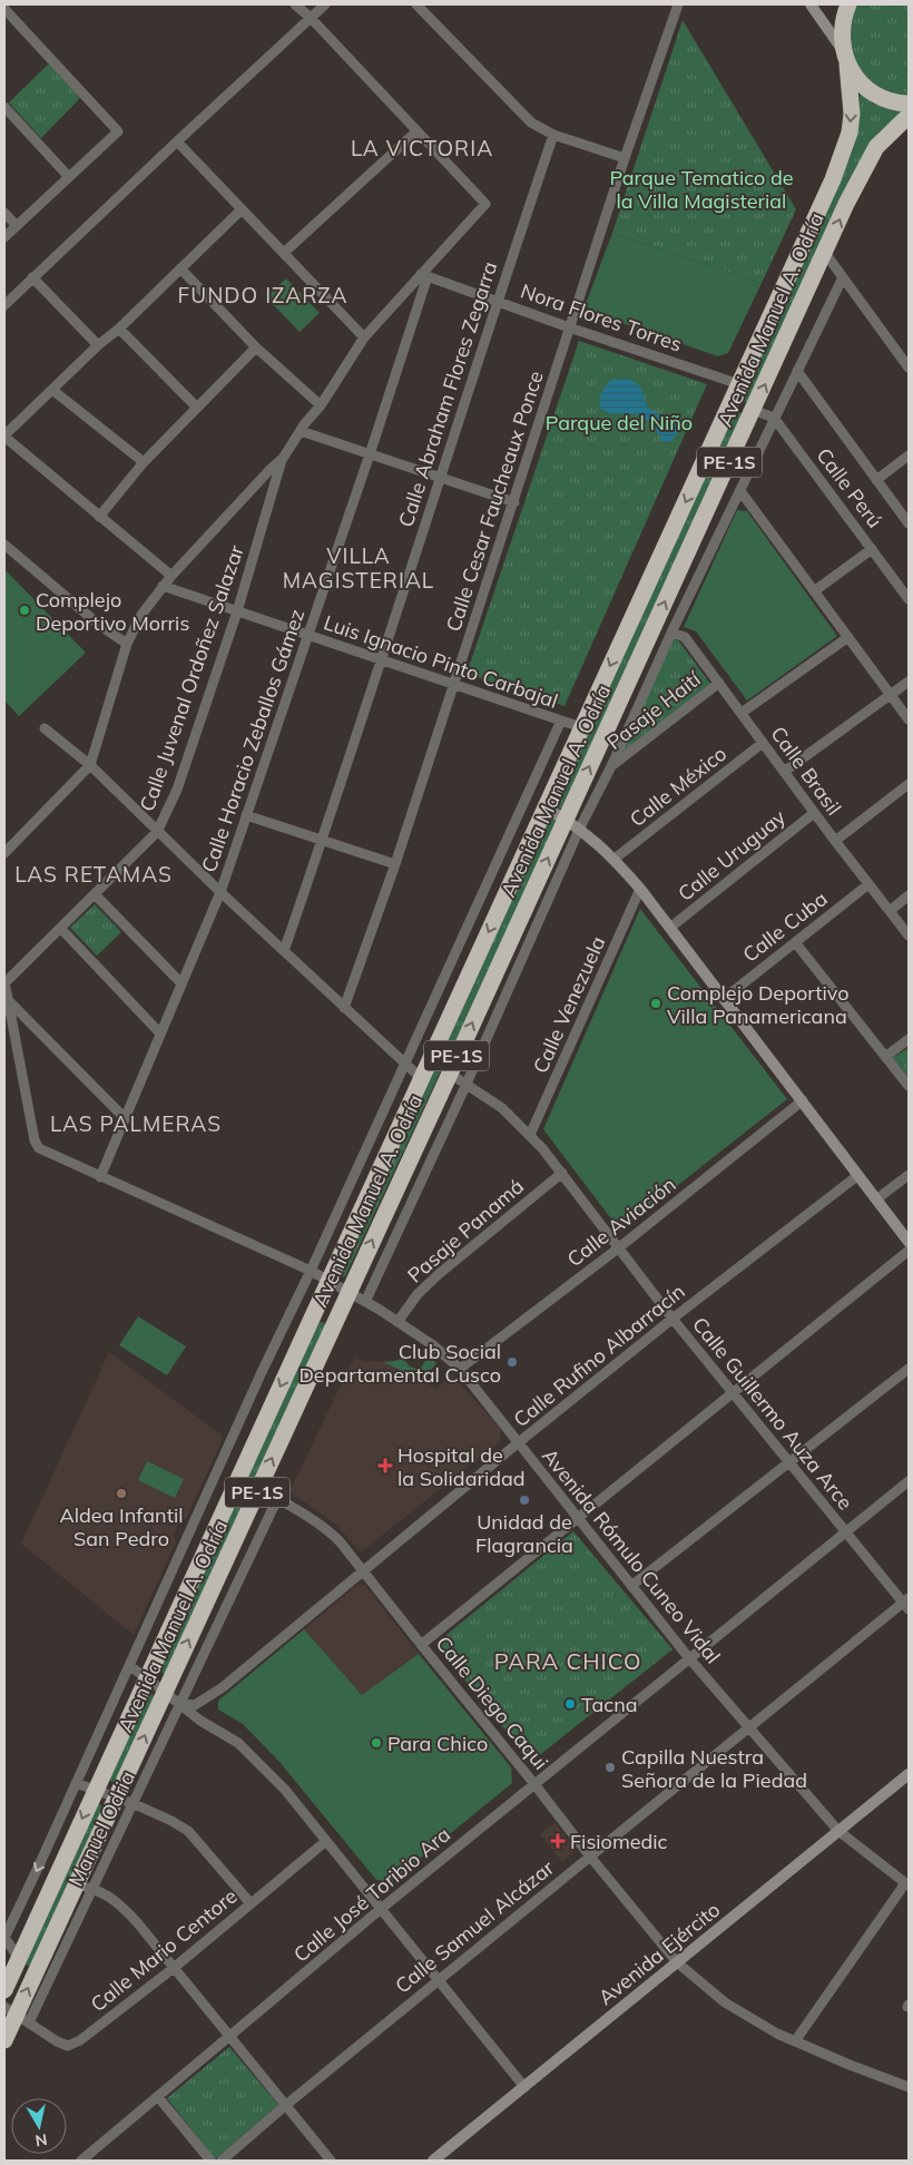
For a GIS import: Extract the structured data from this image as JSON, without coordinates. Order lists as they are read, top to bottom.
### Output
{
  "streets": {
    "highway": ["Avenida Manuel A. Odría", "PE-1S"],
    "street": [
      "Nora Flores Torres",
      "Calle Abraham Flores Zegarra",
      "Calle Perú",
      "Calle Cesar Faucheaux Ponce",
      "Luis Ignacio Pinto Carbajal",
      "Calle Juvenal Ordoñez Salazar",
      "Pasaje Haití",
      "Calle Horacio Zeballos Gámez",
      "Calle Brasil",
      "Calle México",
      "Calle Uruguay",
      "Calle Cuba",
      "Calle Venezuela",
      "Calle Aviación",
      "Pasaje Panamá",
      "Calle Rufino Albarracín",
      "Calle Guillermo Auza Arce",
      "Avenida Rómulo Cuneo Vidal",
      "Calle Diego Caqui",
      "Manuel Odria",
      "Calle José Toribio Ara",
      "Calle Samuel Alcázar",
      "Calle Mario Centore",
      "Avenida Ejército"
    ]
  },
  "crossings": [
    ["Nora Flores Torres", "Avenida Manuel A. Odría"],
    ["Nora Flores Torres", "Calle Abraham Flores Zegarra"],
    ["Nora Flores Torres", "Calle Cesar Faucheaux Ponce"],
    ["Nora Flores Torres", "Calle Juvenal Ordoñez Salazar"],
    ["Nora Flores Torres", "Calle Horacio Zeballos Gámez"],
    ["Avenida Manuel A. Odría", "PE-1S"],
    ["Avenida Manuel A. Odría", "Calle Perú"],
    ["Avenida Manuel A. Odría", "Luis Ignacio Pinto Carbajal"],
    ["Avenida Manuel A. Odría", "Pasaje Haití"],
    ["Avenida Manuel A. Odría", "Calle Brasil"],
    ["Avenida Manuel A. Odría", "Calle Guillermo Auza Arce"],
    ["Avenida Manuel A. Odría", "Avenida Rómulo Cuneo Vidal"],
    ["Avenida Manuel A. Odría", "Calle Diego Caqui"],
    ["Avenida Manuel A. Odría", "Manuel Odria"],
    ["Avenida Manuel A. Odría", "Calle Mario Centore"],
    ["Calle Abraham Flores Zegarra", "Luis Ignacio Pinto Carbajal"],
    ["Calle Cesar Faucheaux Ponce", "Luis Ignacio Pinto Carbajal"],
    ["Luis Ignacio Pinto Carbajal", "Calle Juvenal Ordoñez Salazar"],
    ["Luis Ignacio Pinto Carbajal", "Calle Horacio Zeballos Gámez"],
    ["Calle Juvenal Ordoñez Salazar", "Calle Horacio Zeballos Gámez"],
    ["Calle Juvenal Ordoñez Salazar", "Avenida Rómulo Cuneo Vidal"],
    ["Pasaje Haití", "Calle Brasil"],
    ["Calle Horacio Zeballos Gámez", "Avenida Rómulo Cuneo Vidal"],
    ["Calle Brasil", "Calle México"],
    ["Calle Brasil", "Calle Uruguay"],
    ["Calle Brasil", "Calle Cuba"],
    ["Calle Venezuela", "Calle Guillermo Auza Arce"],
    ["Calle Aviación", "Calle Guillermo Auza Arce"],
    ["Calle Aviación", "Avenida Rómulo Cuneo Vidal"],
    ["Pasaje Panamá", "Calle Guillermo Auza Arce"],
    ["Pasaje Panamá", "Avenida Rómulo Cuneo Vidal"],
    ["Calle Rufino Albarracín", "Calle Guillermo Auza Arce"],
    ["Calle Rufino Albarracín", "Avenida Rómulo Cuneo Vidal"],
    ["Calle Rufino Albarracín", "Calle Diego Caqui"],
    ["Calle Rufino Albarracín", "Manuel Odria"],
    ["Calle Guillermo Auza Arce", "Calle José Toribio Ara"],
    ["Calle Guillermo Auza Arce", "Calle Samuel Alcázar"],
    ["Avenida Rómulo Cuneo Vidal", "Calle José Toribio Ara"],
    ["Avenida Rómulo Cuneo Vidal", "Calle Samuel Alcázar"],
    ["Avenida Rómulo Cuneo Vidal", "Avenida Ejército"],
    ["Calle Diego Caqui", "Manuel Odria"],
    ["Calle Diego Caqui", "Calle José Toribio Ara"],
    ["Calle Diego Caqui", "Calle Samuel Alcázar"],
    ["Calle Diego Caqui", "Avenida Ejército"],
    ["Manuel Odria", "Calle Mario Centore"]
  ],
  "districts": [
    "LA VICTORIA",
    "FUNDO IZARZA",
    "VILLA MAGISTERIAL",
    "LAS RETAMAS",
    "LAS PALMERAS",
    "PARA CHICO"
  ],
  "parks": ["Parque Tematico de la Villa Magisterial", "Parque del Niño"],
  "places": {
    "other": [
      "Complejo Deportivo Morris",
      "Complejo Deportivo Villa Panamericana",
      "Club Social Departamental Cusco",
      "Aldea Infantil San Pedro",
      "Unidad de Flagrancia",
      "Tacna",
      "Para Chico",
      "Capilla Nuestra Señora de la Piedad"
    ],
    "health": ["Hospital de la Solidaridad", "Fisiomedic"]
  },
  "north": "bottom"
}
